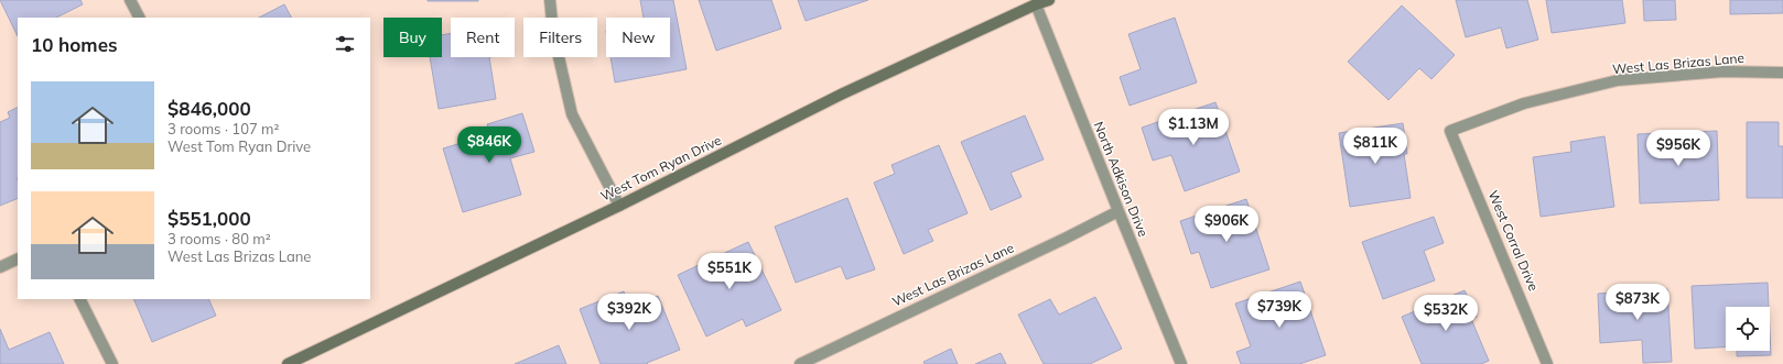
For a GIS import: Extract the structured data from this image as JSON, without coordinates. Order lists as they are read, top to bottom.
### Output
{
  "streets": {
    "street": [
      "West Las Brizas Lane",
      "West Tom Ryan Drive",
      "North Adkison Drive",
      "West Corral Drive"
    ]
  },
  "crossings": [
    ["West Las Brizas Lane", "North Adkison Drive"],
    ["West Las Brizas Lane", "West Corral Drive"],
    ["West Tom Ryan Drive", "North Adkison Drive"]
  ],
  "page": {
    "chip": [
      "Buy",
      "Rent",
      "Filters",
      "New"
    ],
    "heading": "10 homes",
    "list": [
      {
        "name": "$846,000",
        "note": "3 rooms · 107 m² · West Tom Ryan Drive"
      },
      {
        "name": "$551,000",
        "note": "3 rooms · 80 m² · West Las Brizas Lane"
      }
    ],
    "price": [
      "$1.13M",
      "$846K",
      "$811K",
      "$956K",
      "$906K",
      "$551K",
      "$873K",
      "$739K",
      "$392K",
      "$532K"
    ]
  }
}
